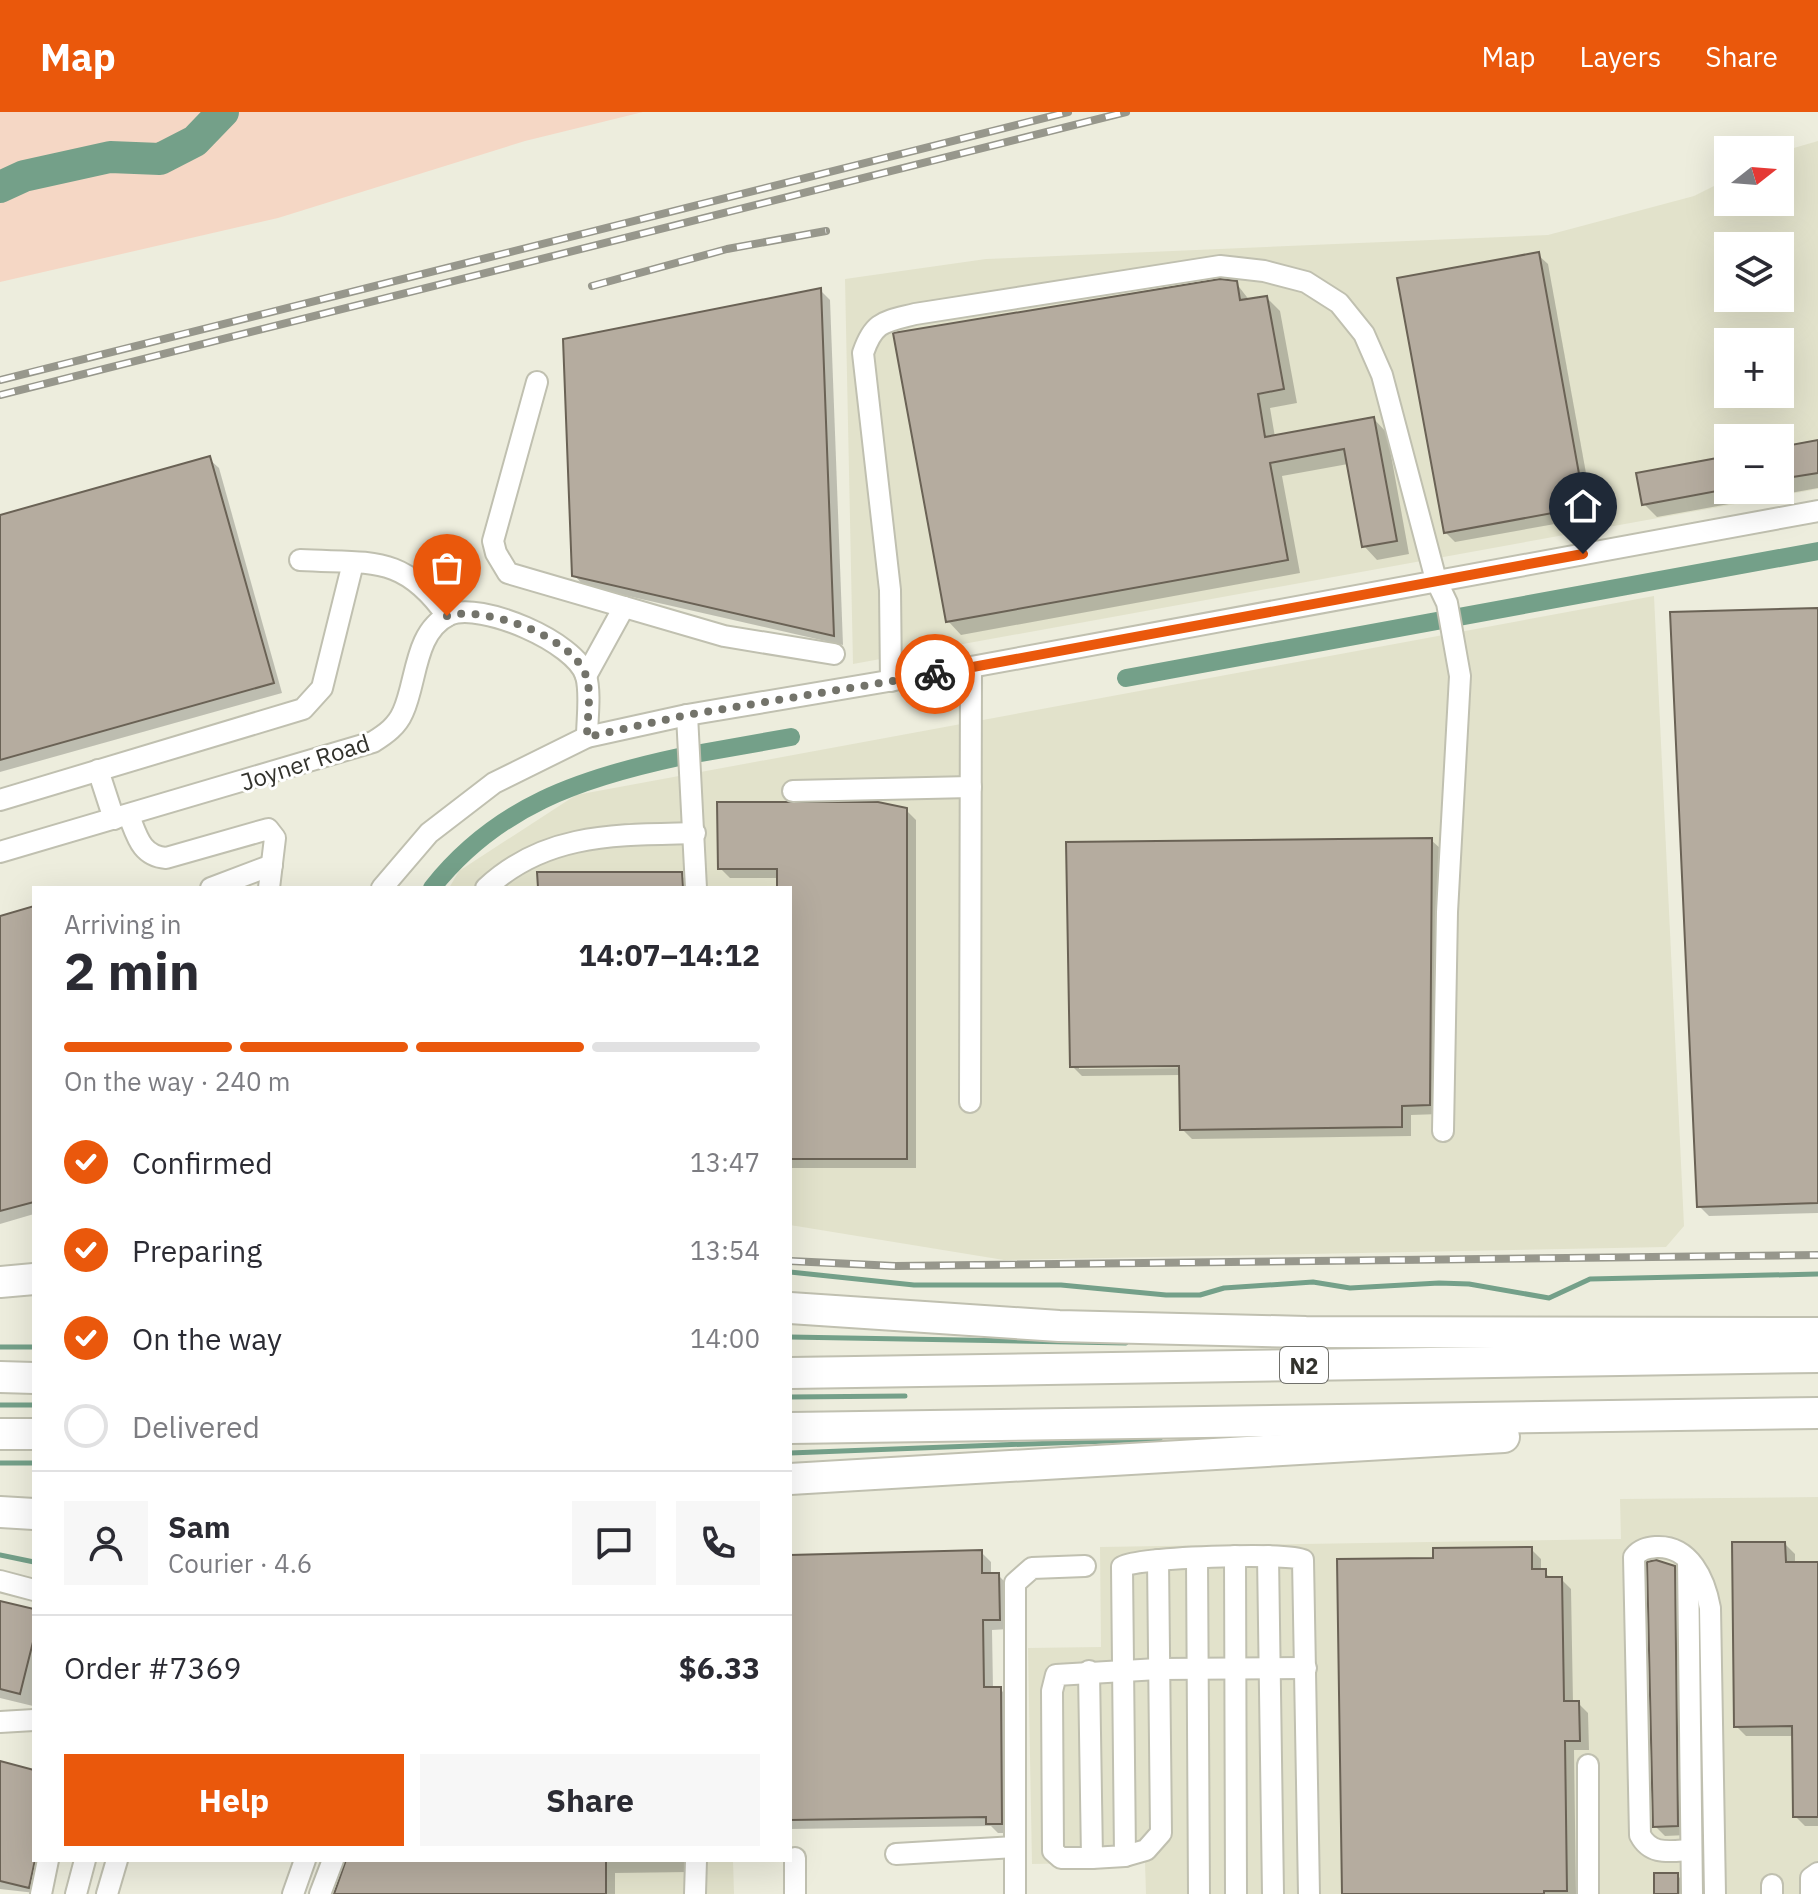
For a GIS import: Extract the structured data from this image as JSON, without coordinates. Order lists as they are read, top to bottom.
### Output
{
  "streets": {
    "highway": ["N2"],
    "street": ["Joyner Road"]
  },
  "north": "right",
  "page": {
    "header": "Map",
    "nav": ["Map", "Layers", "Share"],
    "map_buttons": ["+", "−"],
    "heading": ["2 min", "Arriving in", "14:07–14:12"],
    "panel": [
      "Sam",
      "Courier · 4.6",
      "Order #7369",
      "$6.33"
    ],
    "bar": "On the way · 240 m",
    "list": [
      ["Confirmed", "13:47"],
      ["Preparing", "13:54"],
      ["On the way", "14:00"],
      "Delivered"
    ],
    "buttons": ["Help", "Share"]
  }
}
